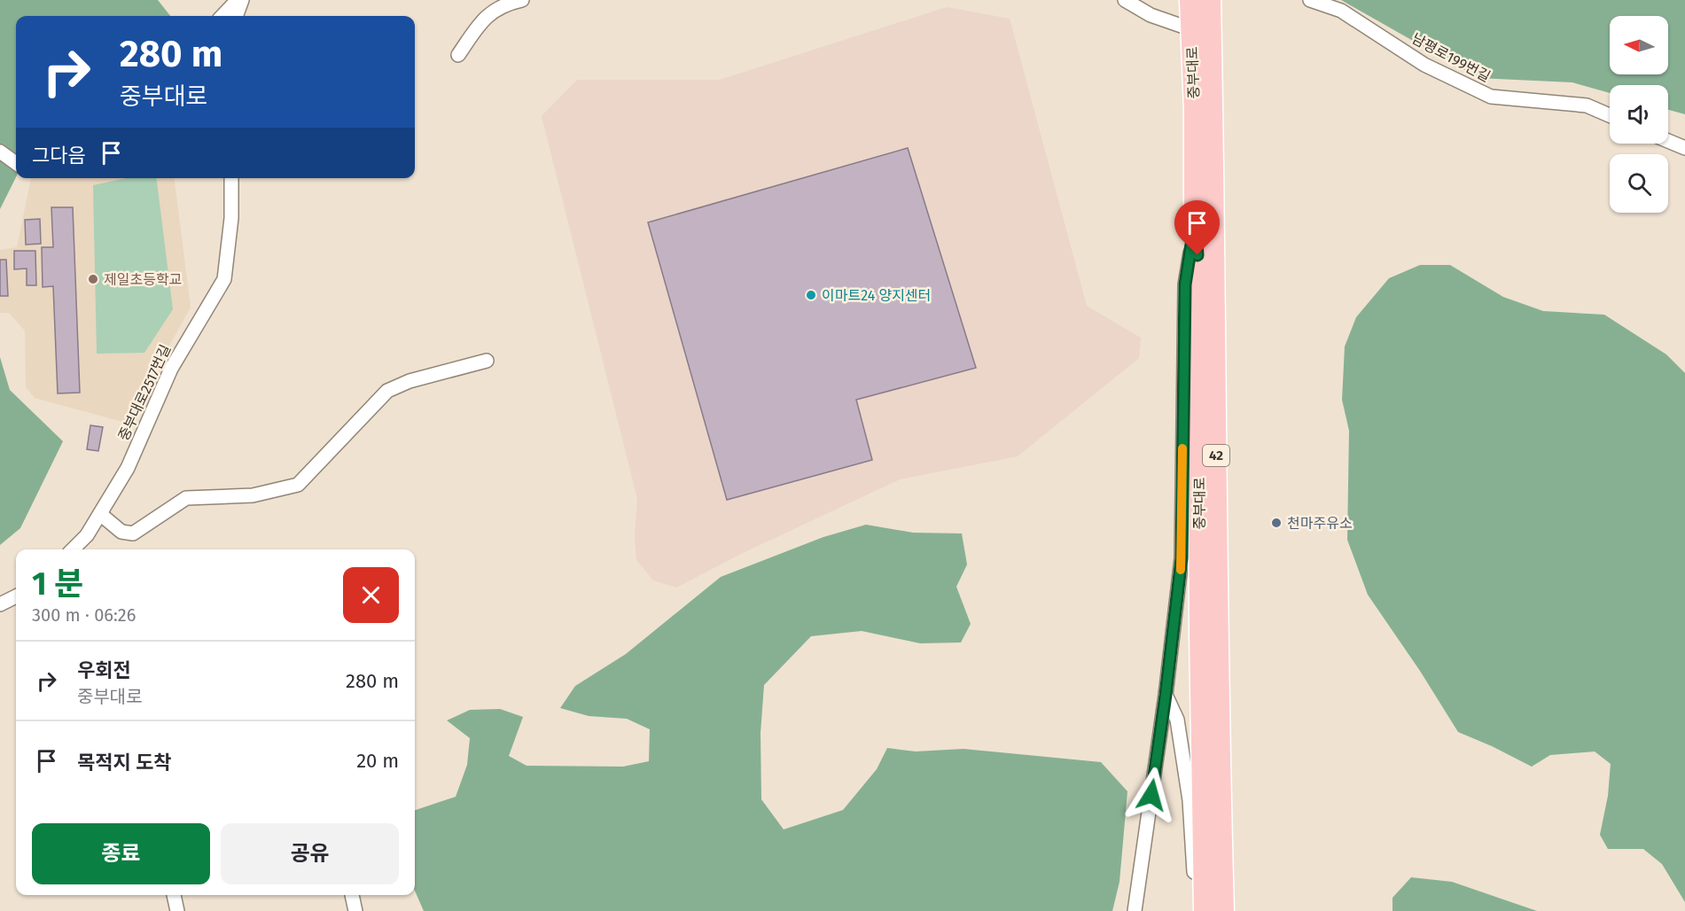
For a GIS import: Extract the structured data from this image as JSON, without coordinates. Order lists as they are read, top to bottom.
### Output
{
  "streets": {
    "main road": ["중부대로", "42"],
    "street": ["남평로199번길", "중부대로2517번길"]
  },
  "places": ["제일초등학교", "이마트24 양지센터", "천마주유소"],
  "north": "left",
  "page": {
    "turn": ["280 m", "중부대로"],
    "then": "그다음",
    "heading": ["1 분", "300 m · 06:26"],
    "list": [
      {
        "name": "우회전",
        "note": "중부대로",
        "value": "280 m"
      },
      {
        "name": "목적지 도착",
        "value": "20 m"
      }
    ],
    "buttons": ["종료", "공유"]
  }
}
